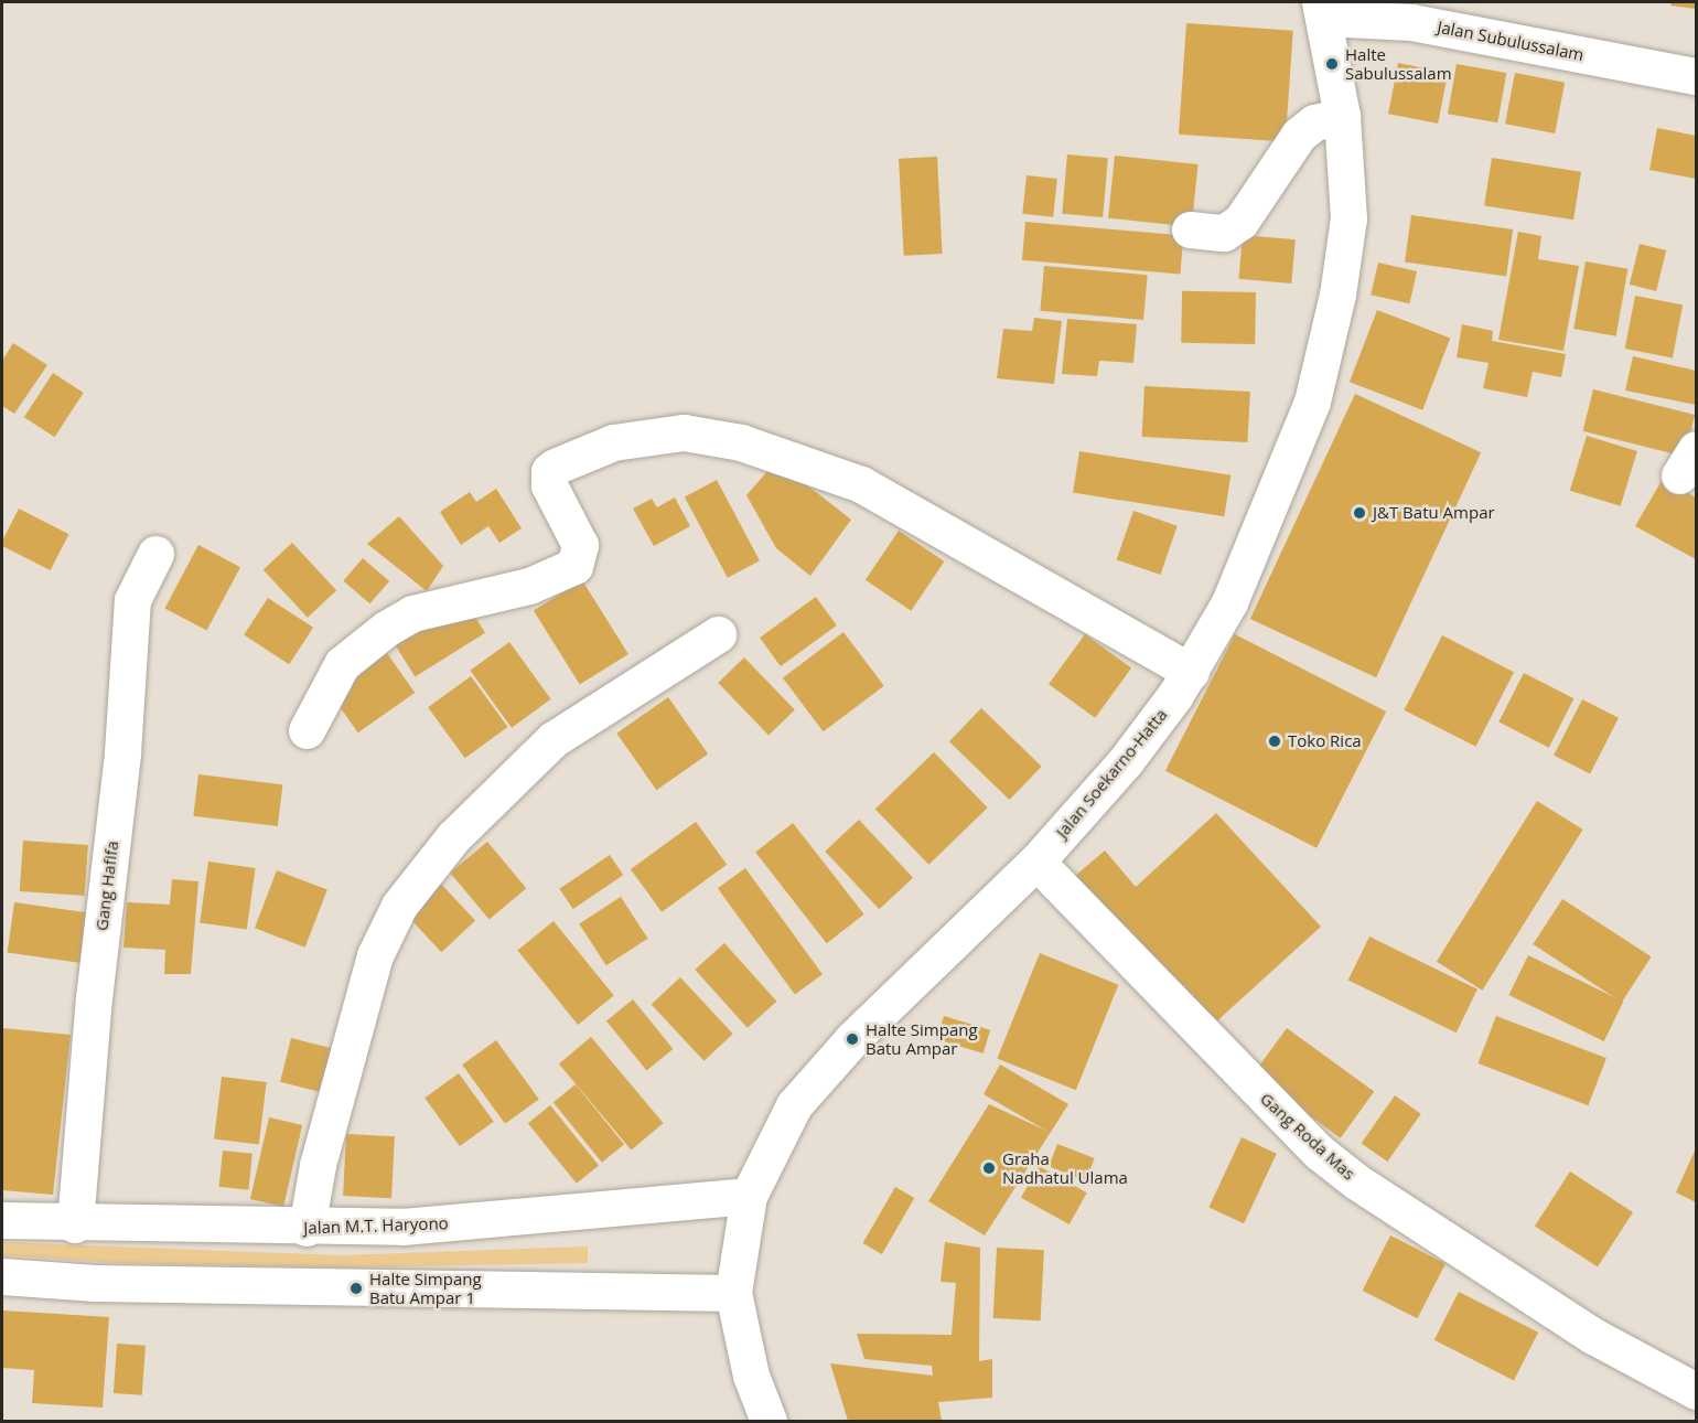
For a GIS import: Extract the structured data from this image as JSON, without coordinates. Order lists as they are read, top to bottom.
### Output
{
  "streets": {
    "main road": [
      "Jalan Subulussalam",
      "Jalan Soekarno-Hatta",
      "Gang Hafifa",
      "Gang Roda Mas",
      "Jalan M.T. Haryono"
    ]
  },
  "crossings": [
    ["Jalan Subulussalam", "Jalan Soekarno-Hatta"],
    ["Jalan Soekarno-Hatta", "Gang Roda Mas"],
    ["Jalan Soekarno-Hatta", "Jalan M.T. Haryono"],
    ["Gang Hafifa", "Jalan M.T. Haryono"]
  ],
  "places": [
    "Halte Sabulussalam",
    "J&T Batu Ampar",
    "Toko Rica",
    "Halte Simpang Batu Ampar",
    "Graha Nadhatul Ulama",
    "Halte Simpang Batu Ampar 1"
  ]
}
